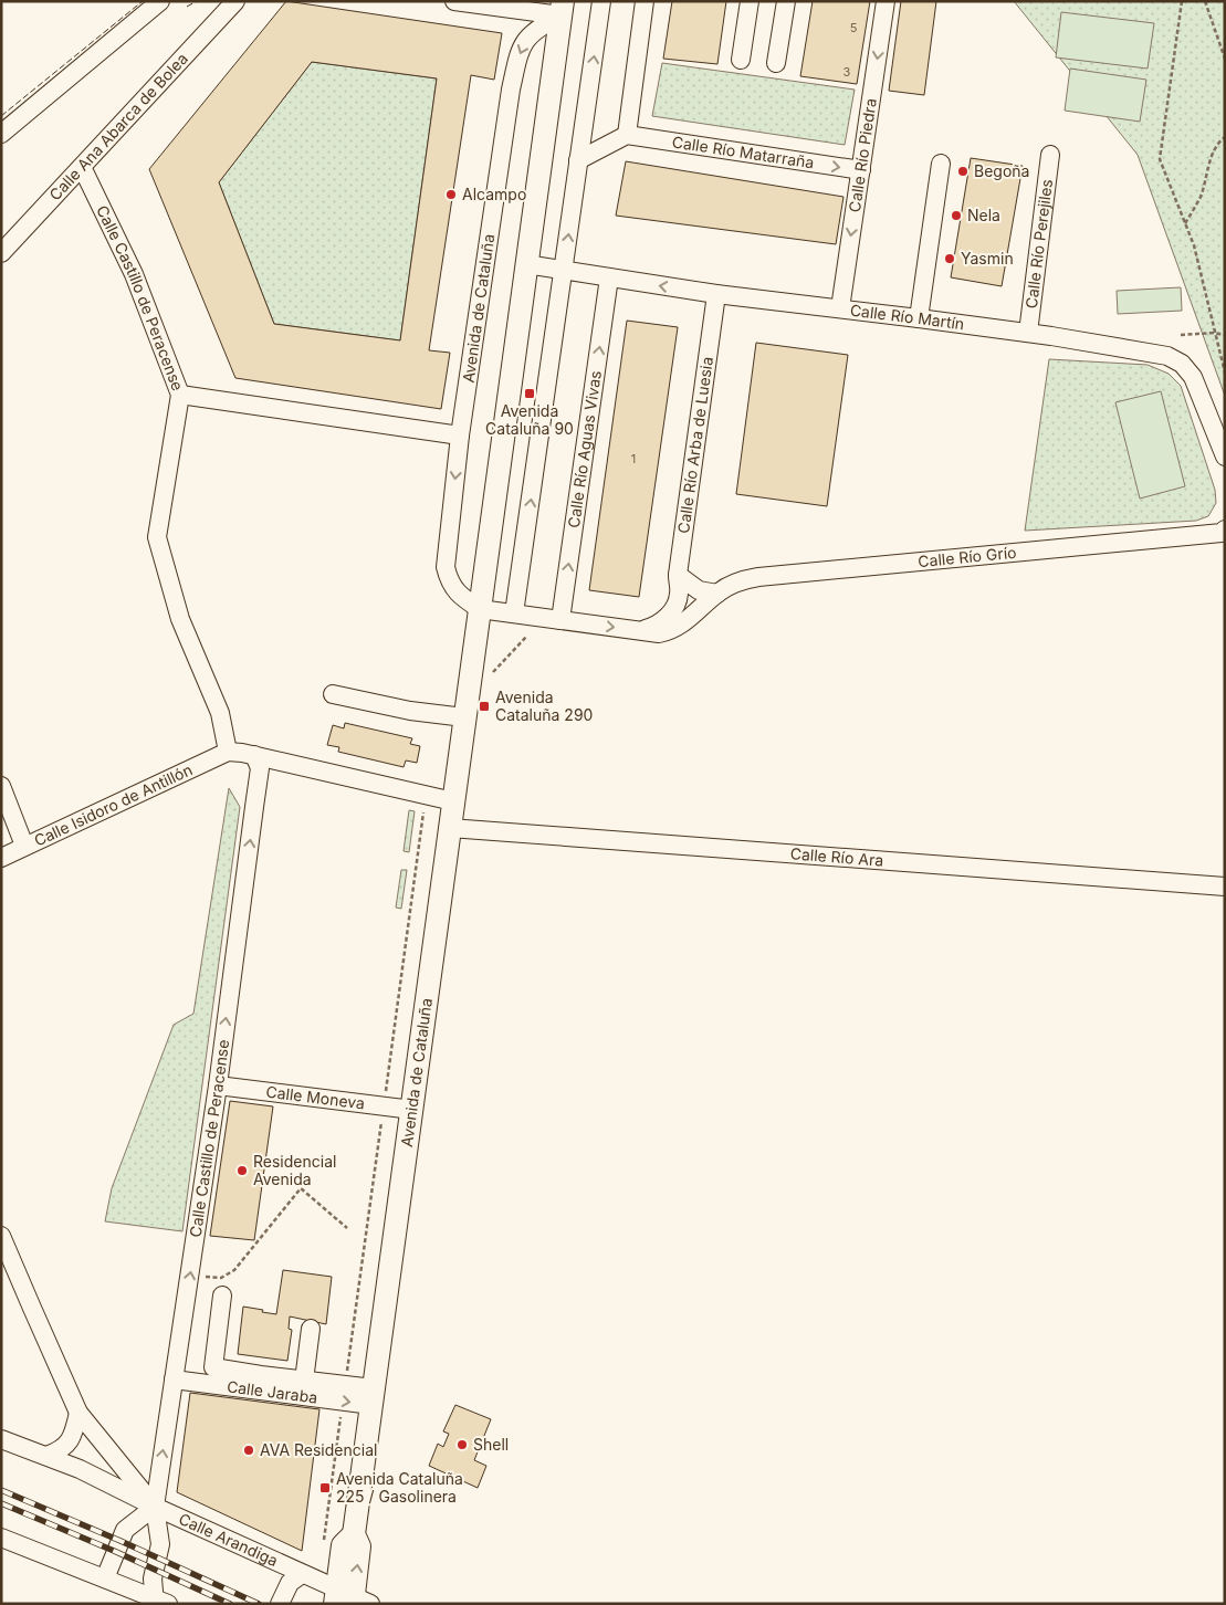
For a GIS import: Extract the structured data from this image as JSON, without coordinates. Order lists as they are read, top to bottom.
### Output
{
  "streets": {
    "main road": ["Avenida de Cataluña"],
    "street": [
      "Calle Ana Abarca de Bolea",
      "Calle Río Matarraña",
      "Calle Río Piedra",
      "Calle Río Perejiles",
      "Calle Castillo de Peracense",
      "Calle Río Martín",
      "Calle Río Arba de Luesia",
      "Calle Río Aguas Vivas",
      "Calle Río Grío",
      "Calle Isidoro de Antillón",
      "Calle Río Ara",
      "Calle Moneva",
      "Calle Jaraba",
      "Calle Arandiga"
    ]
  },
  "crossings": [
    ["Calle Ana Abarca de Bolea", "Calle Castillo de Peracense"],
    ["Calle Río Matarraña", "Calle Río Piedra"],
    ["Calle Río Piedra", "Calle Río Martín"],
    ["Calle Río Perejiles", "Calle Río Martín"],
    ["Calle Castillo de Peracense", "Calle Isidoro de Antillón"],
    ["Calle Castillo de Peracense", "Calle Moneva"],
    ["Calle Castillo de Peracense", "Calle Jaraba"],
    ["Calle Castillo de Peracense", "Calle Arandiga"],
    ["Avenida de Cataluña", "Calle Río Martín"],
    ["Avenida de Cataluña", "Calle Río Grío"],
    ["Avenida de Cataluña", "Calle Río Ara"],
    ["Avenida de Cataluña", "Calle Moneva"],
    ["Avenida de Cataluña", "Calle Jaraba"],
    ["Avenida de Cataluña", "Calle Arandiga"],
    ["Calle Río Martín", "Calle Río Arba de Luesia"],
    ["Calle Río Martín", "Calle Río Aguas Vivas"],
    ["Calle Río Aguas Vivas", "Calle Río Grío"]
  ],
  "one_way": ["Calle Río Matarraña", "Calle Castillo de Peracense"],
  "places": {
    "other": [
      "Begoña",
      "Alcampo",
      "Nela",
      "Yasmin",
      "Residencial Avenida",
      "Shell",
      "AVA Residencial"
    ],
    "transit": ["Avenida Cataluña 90", "Avenida Cataluña 290", "Avenida Cataluña 225 / Gasolinera"]
  },
  "house_numbers": ["5", "3", "1"]
}
